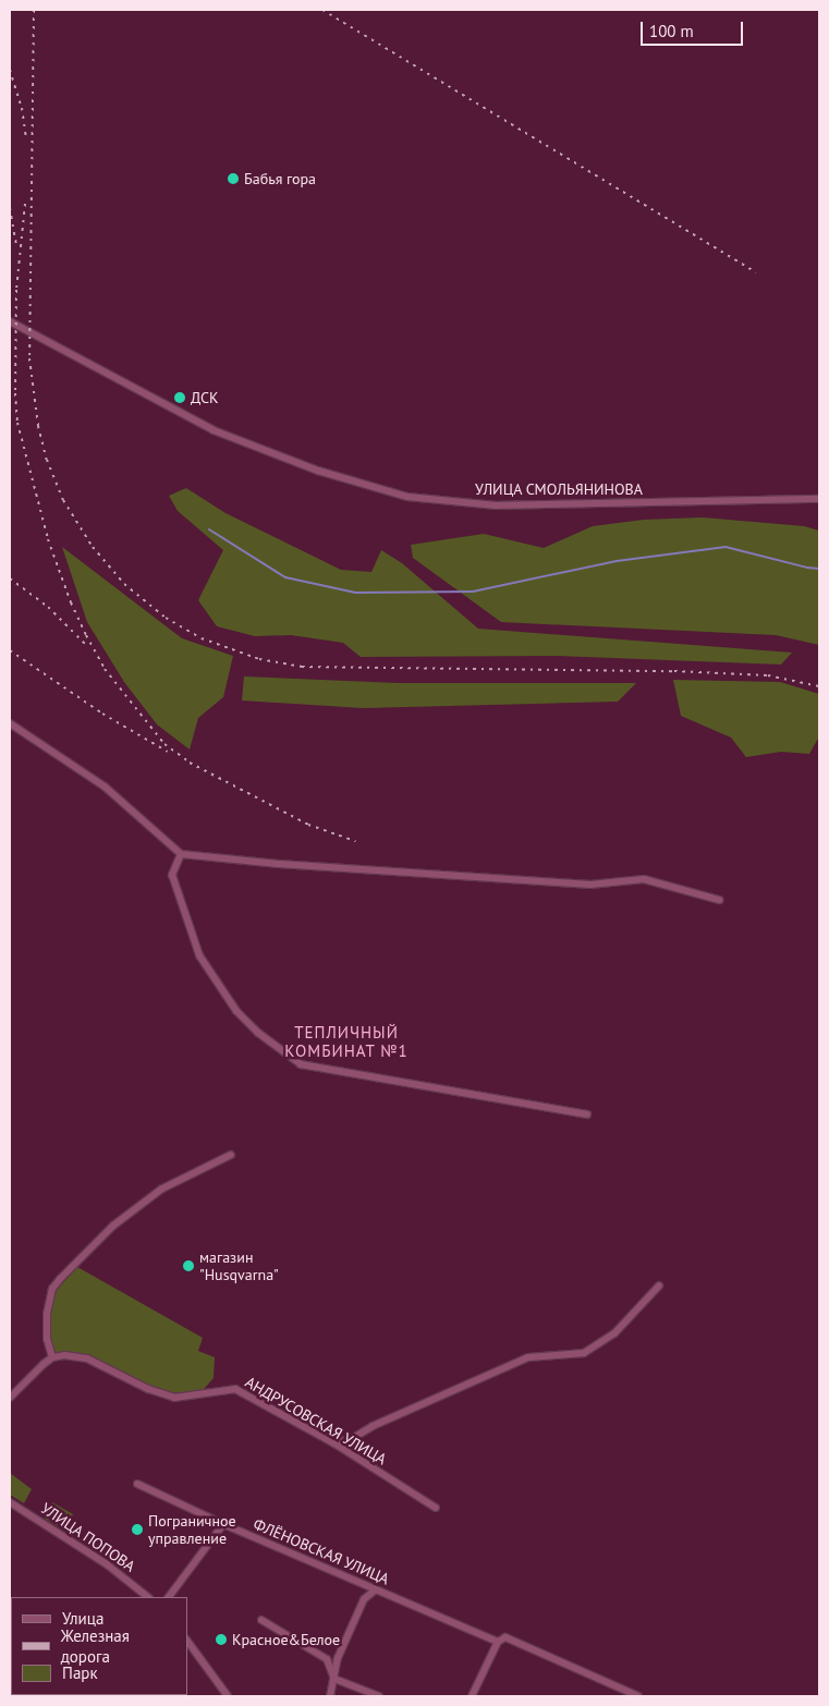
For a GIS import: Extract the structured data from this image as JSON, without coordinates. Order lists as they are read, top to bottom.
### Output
{
  "streets": {
    "street": [
      "УЛИЦА СМОЛЬЯНИНОВА",
      "АНДРУСОВСКАЯ УЛИЦА",
      "УЛИЦА ПОПОВА",
      "ФЛЁНОВСКАЯ УЛИЦА"
    ]
  },
  "districts": ["ТЕПЛИЧНЫЙ КОМБИНАТ №1"],
  "places": [
    "Бабья гора",
    "ДСК",
    "магазин \"Husqvarna\"",
    "Пограничное управление",
    "Красное&Белое"
  ],
  "legend": ["Улица", "Железная дорога", "Парк"],
  "scale_bar": "100 m"
}
